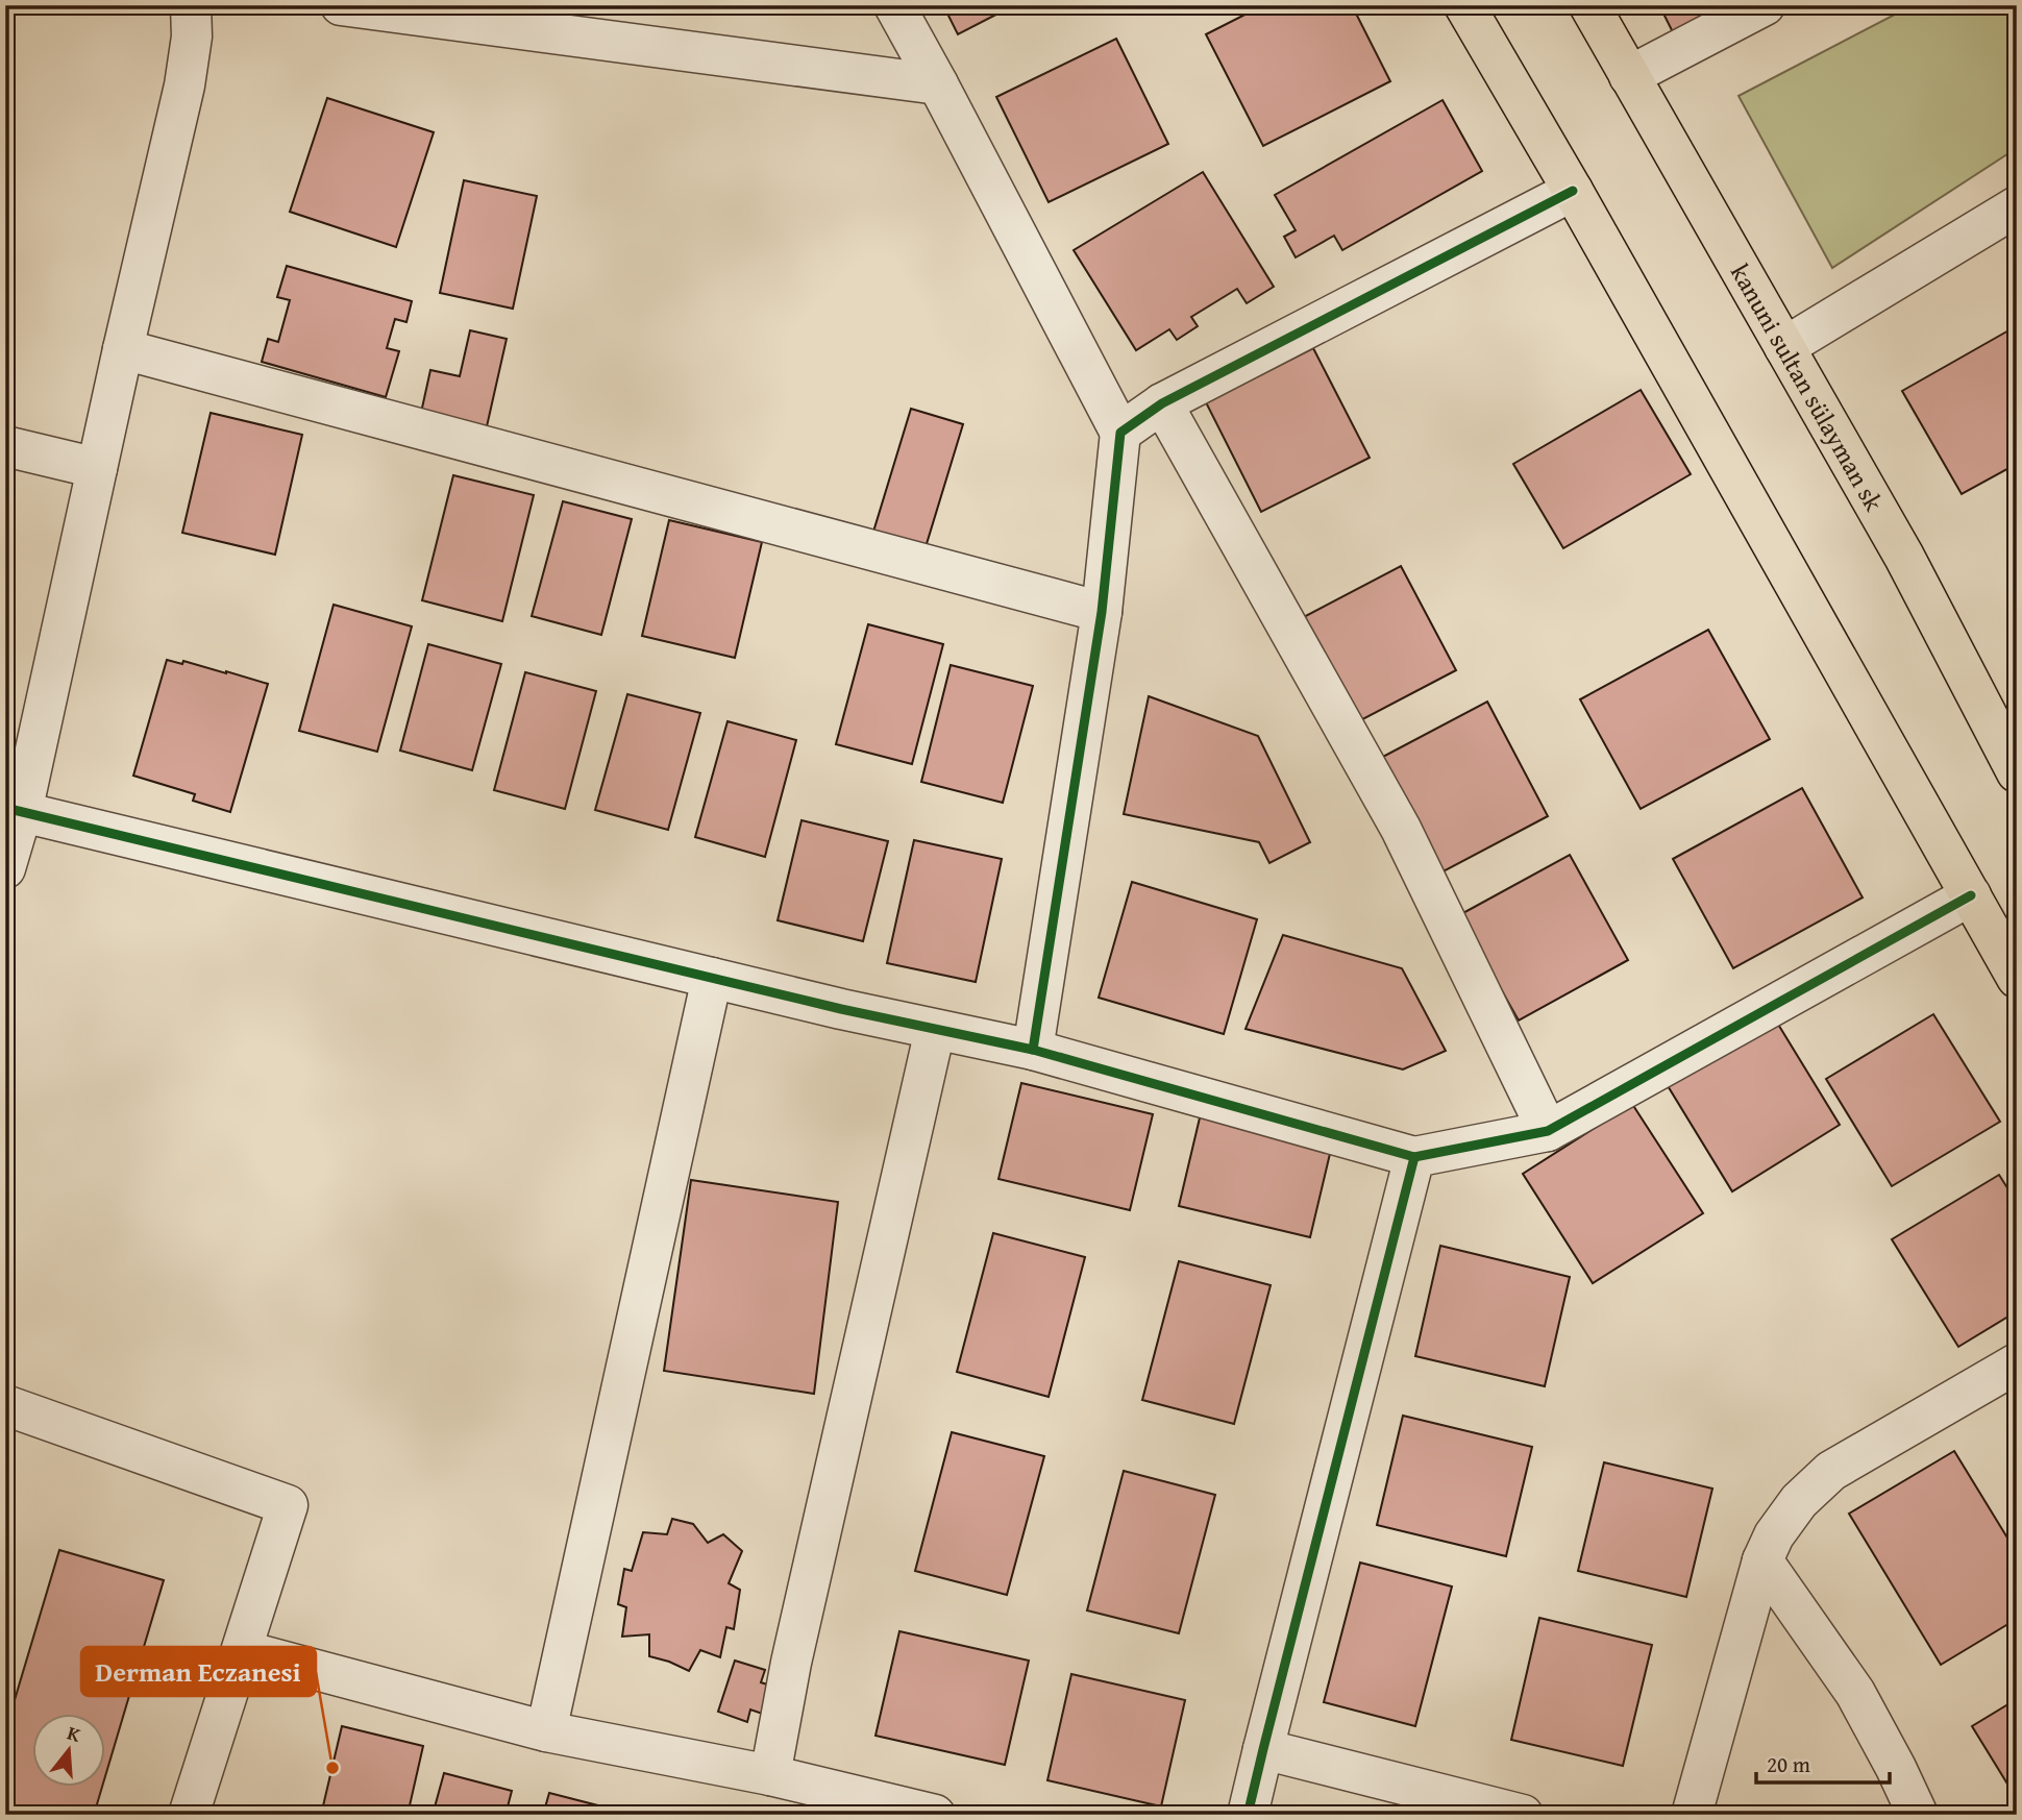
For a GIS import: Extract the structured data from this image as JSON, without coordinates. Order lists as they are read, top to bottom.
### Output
{
  "streets": {
    "main road": ["kanuni sultan sülayman sk"]
  },
  "places": ["Derman Eczanesi"],
  "scale_bar": "20 m",
  "north": "top"
}
